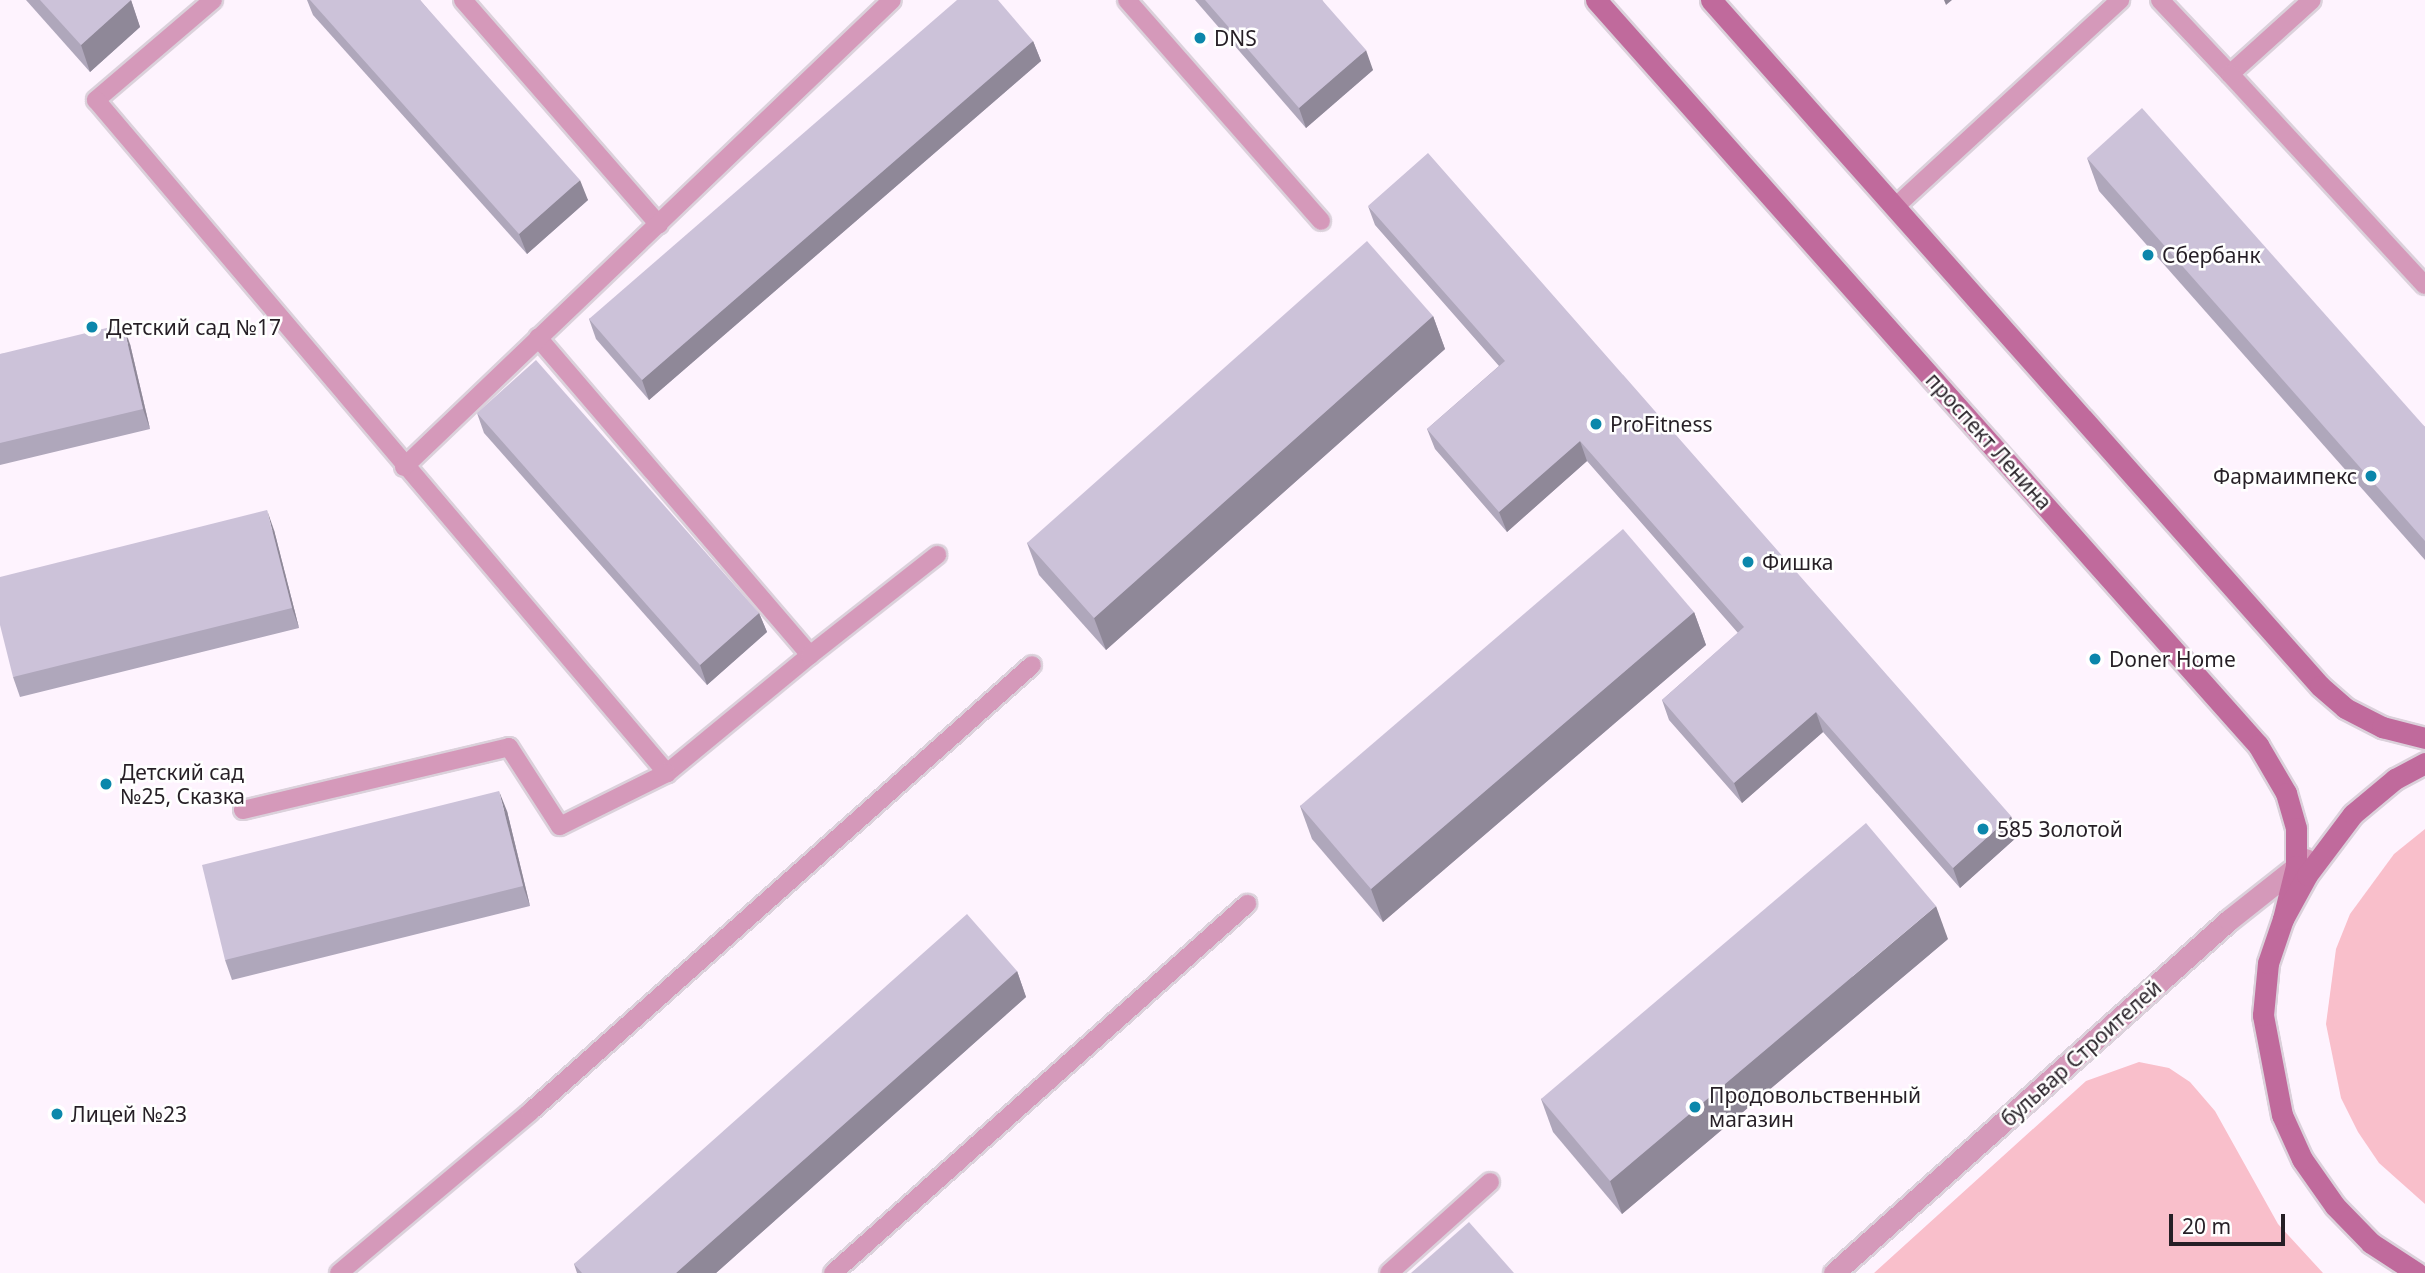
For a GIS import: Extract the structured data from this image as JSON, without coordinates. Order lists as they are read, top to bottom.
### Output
{
  "streets": {
    "main road": ["проспект Ленина"],
    "street": ["бульвар Строителей"]
  },
  "crossings": [
    ["проспект Ленина", "бульвар Строителей"]
  ],
  "places": [
    "DNS",
    "Сбербанк",
    "Детский сад №17",
    "ProFitness",
    "Фармаимпекс",
    "Фишка",
    "Doner Home",
    "Детский сад №25, Сказка",
    "585 Золотой",
    "Продовольственный магазин",
    "Лицей №23"
  ],
  "scale_bar": "20 m"
}
